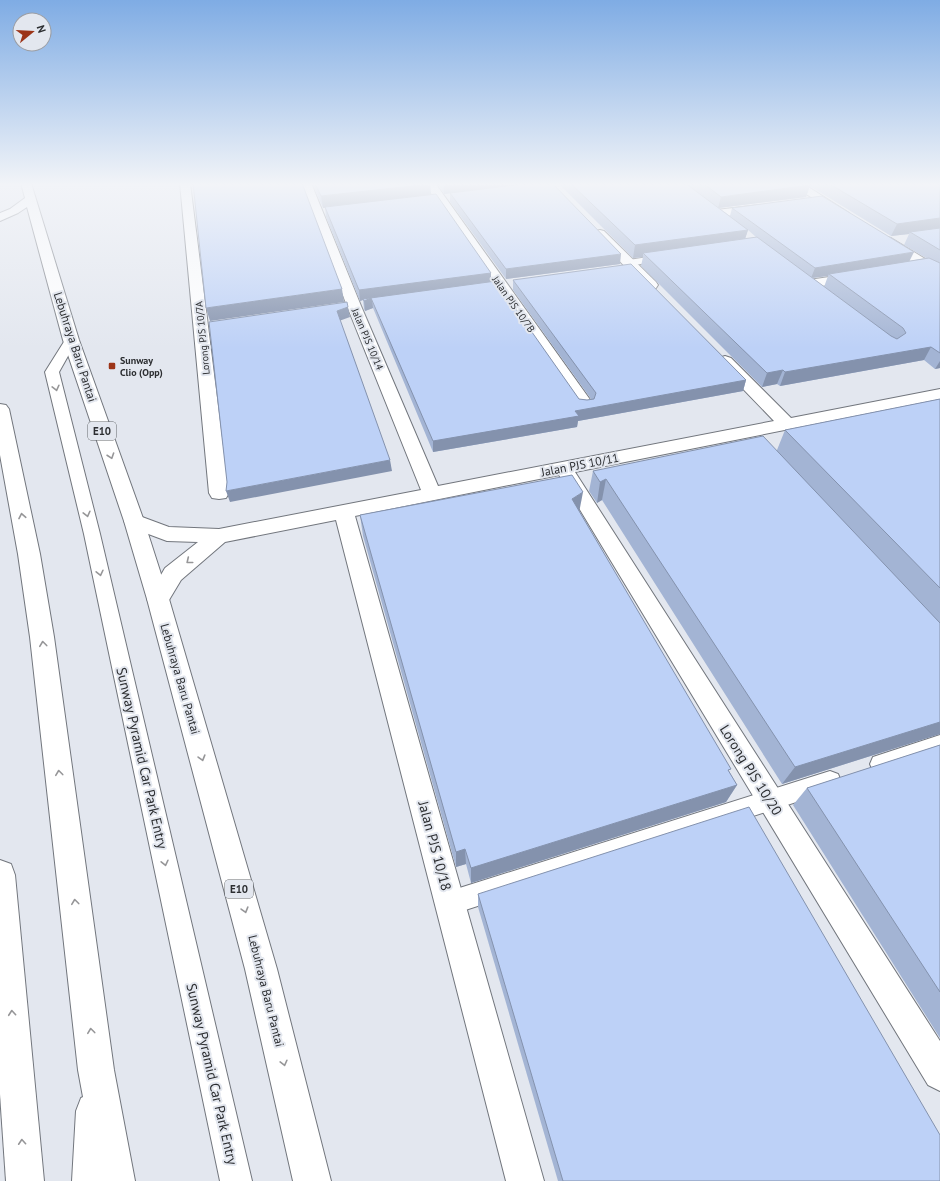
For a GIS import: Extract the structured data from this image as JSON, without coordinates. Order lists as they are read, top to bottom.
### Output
{
  "streets": {
    "main road": [
      "Jalan PJS 10/7B",
      "Lorong PJS 10/7A",
      "Jalan PJS 10/14",
      "Lebuhraya Baru Pantai",
      "E10",
      "Jalan PJS 10/11",
      "Lorong PJS 10/20",
      "Jalan PJS 10/18"
    ],
    "lane": ["Sunway Pyramid Car Park Entry"]
  },
  "crossings": [
    ["Jalan PJS 10/14", "Jalan PJS 10/11"],
    ["Lebuhraya Baru Pantai", "Jalan PJS 10/11"],
    ["Lebuhraya Baru Pantai", "Sunway Pyramid Car Park Entry"],
    ["Jalan PJS 10/11", "Lorong PJS 10/20"],
    ["Jalan PJS 10/11", "Jalan PJS 10/18"]
  ],
  "one_way": ["Sunway Pyramid Car Park Entry"],
  "places": {
    "transit": ["Sunway Clio (Opp)"]
  },
  "north": "right"
}
